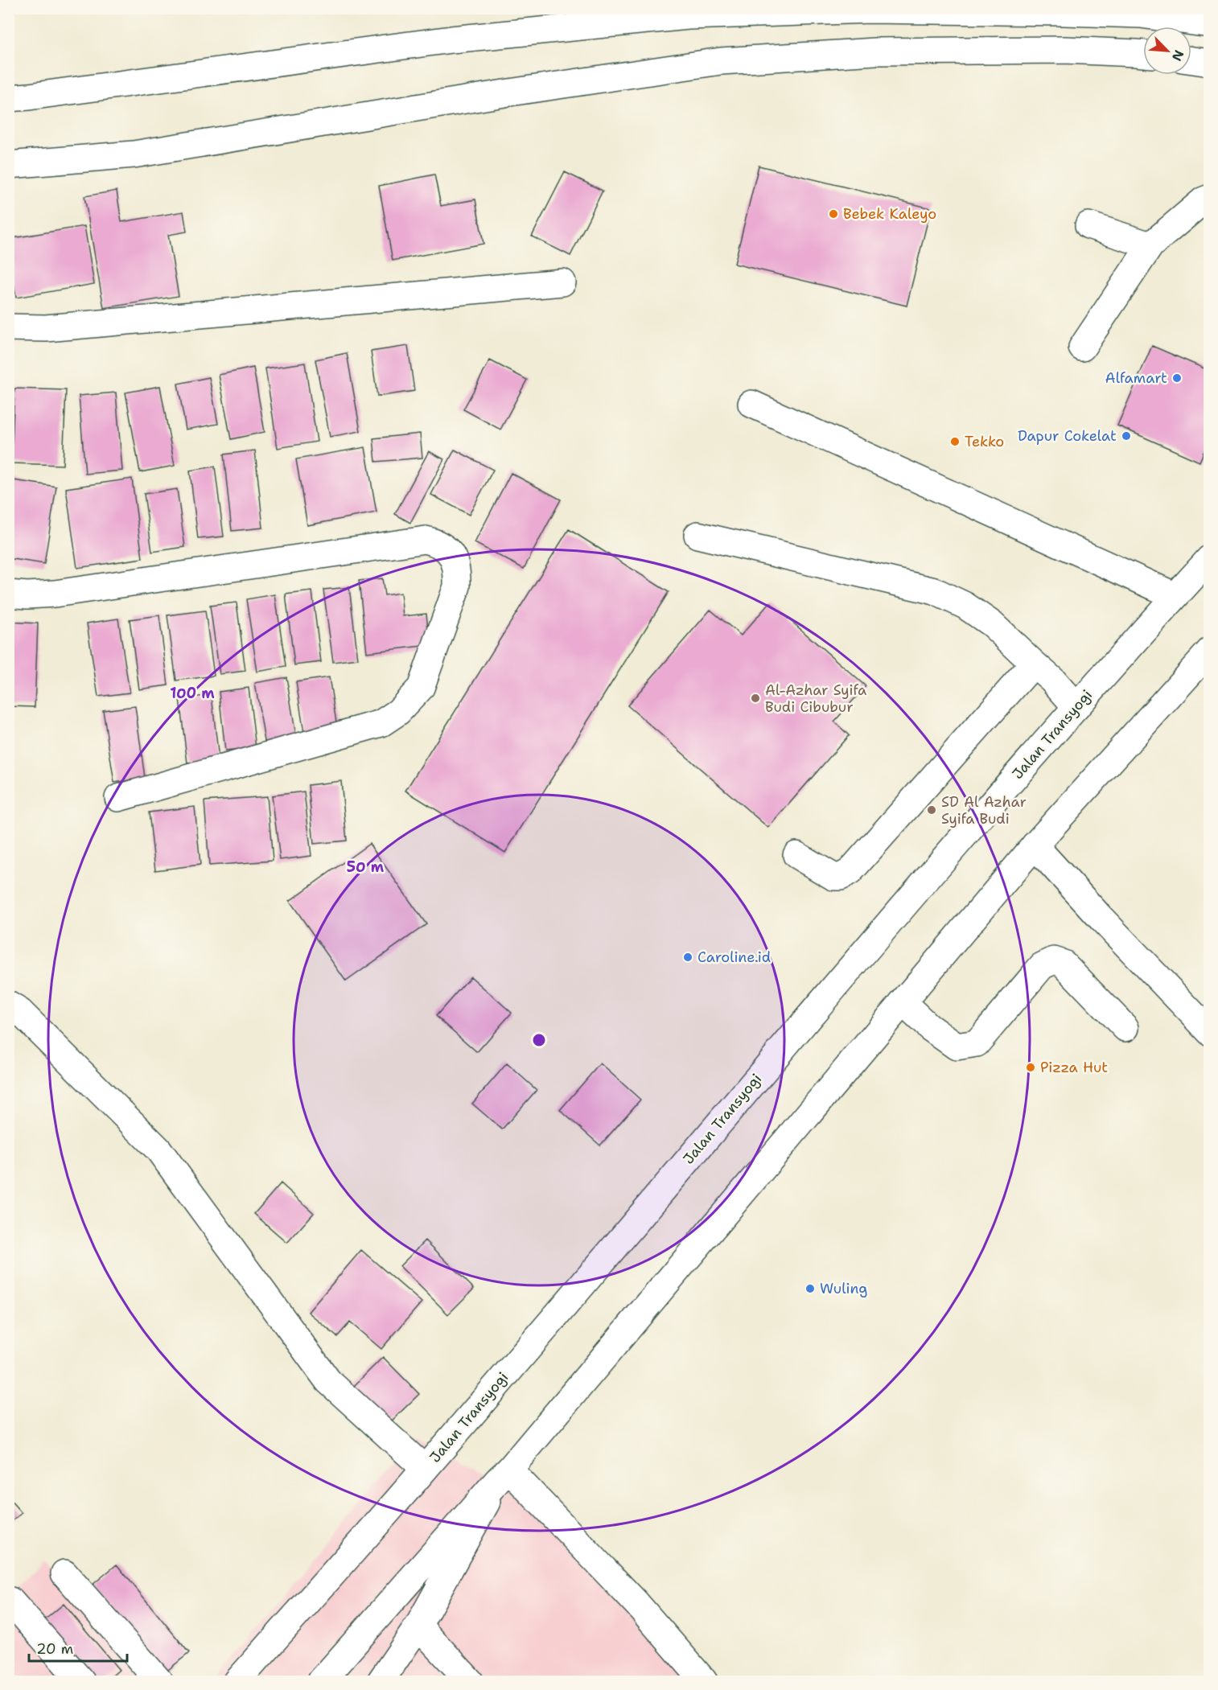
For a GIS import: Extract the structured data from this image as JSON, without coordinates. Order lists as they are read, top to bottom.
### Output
{
  "streets": {
    "main road": ["Jalan Transyogi"]
  },
  "places": [
    "Bebek Kaleyo",
    "Alfamart",
    "Dapur Cokelat",
    "Tekko",
    "Al-Azhar Syifa Budi Cibubur",
    "SD Al Azhar Syifa Budi",
    "Caroline.id",
    "Pizza Hut",
    "Wuling"
  ],
  "scale_bar": "20 m",
  "north": "bottom right",
  "rings": ["100 m", "50 m"]
}
